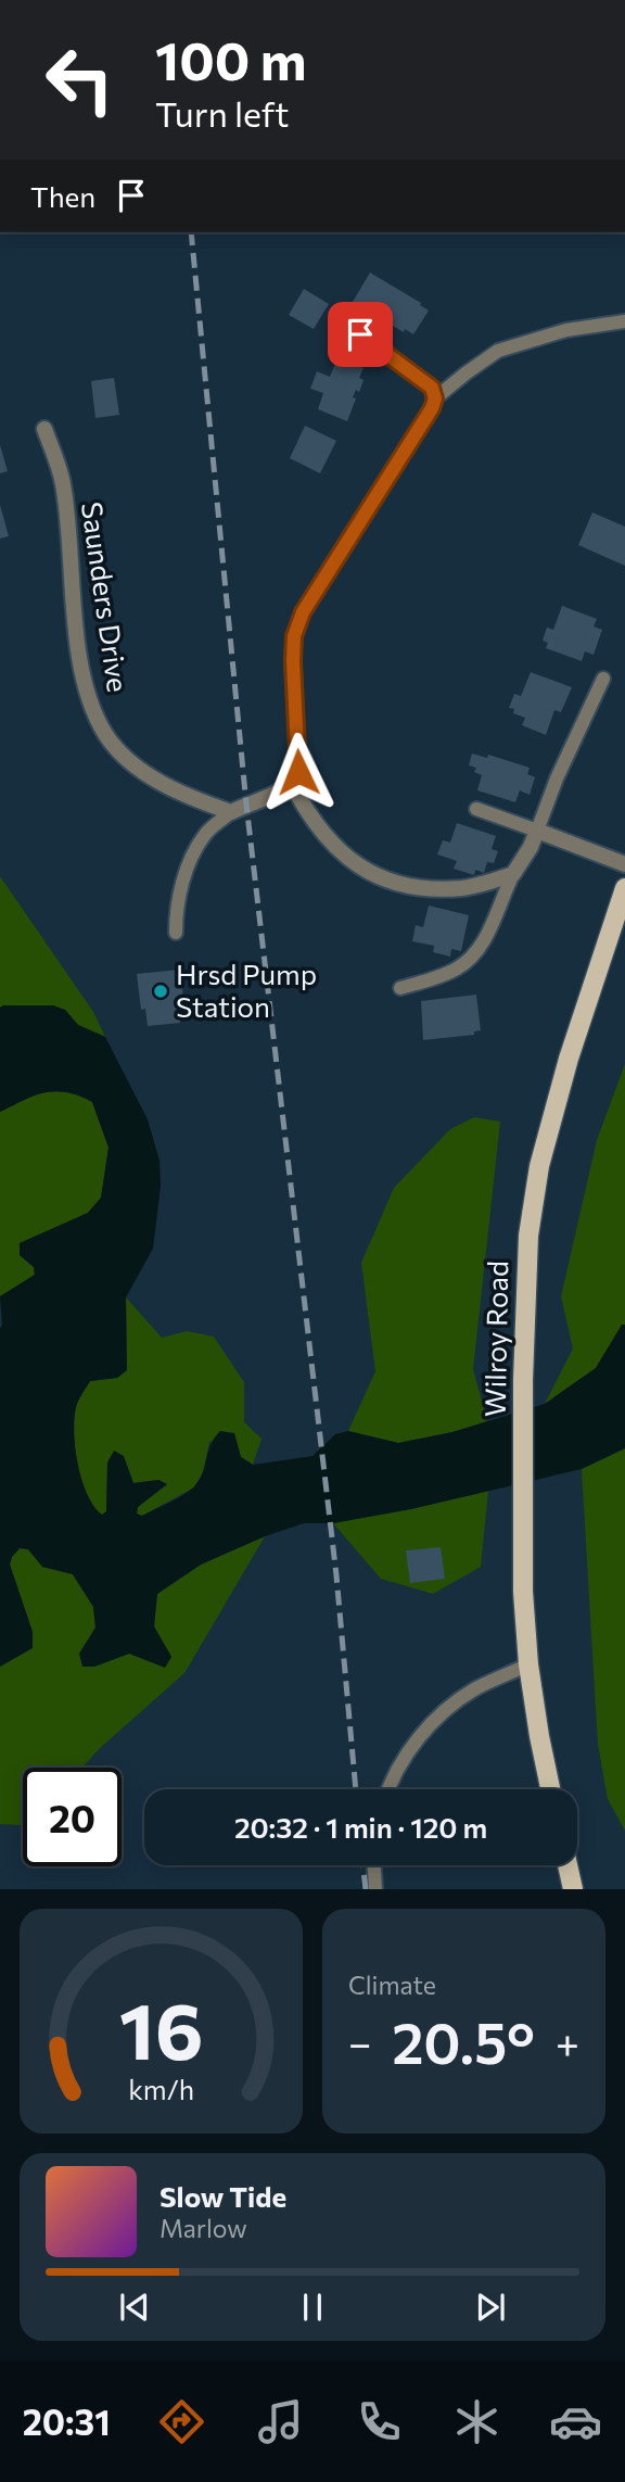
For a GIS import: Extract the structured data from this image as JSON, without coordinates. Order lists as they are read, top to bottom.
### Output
{
  "streets": {
    "main road": ["Wilroy Road"],
    "street": ["Saunders Drive"]
  },
  "places": ["Hrsd Pump Station"],
  "page": {
    "turn": ["100 m", "Turn left"],
    "then": "Then",
    "limit": "20",
    "trip": "20:32 · 1 min · 120 m",
    "tile": "Climate",
    "heat": ["−", "20.5°", "+"],
    "song": ["Slow Tide", "Marlow"],
    "tabs": "20:31",
    "gauge": ["16", "km/h"]
  }
}
